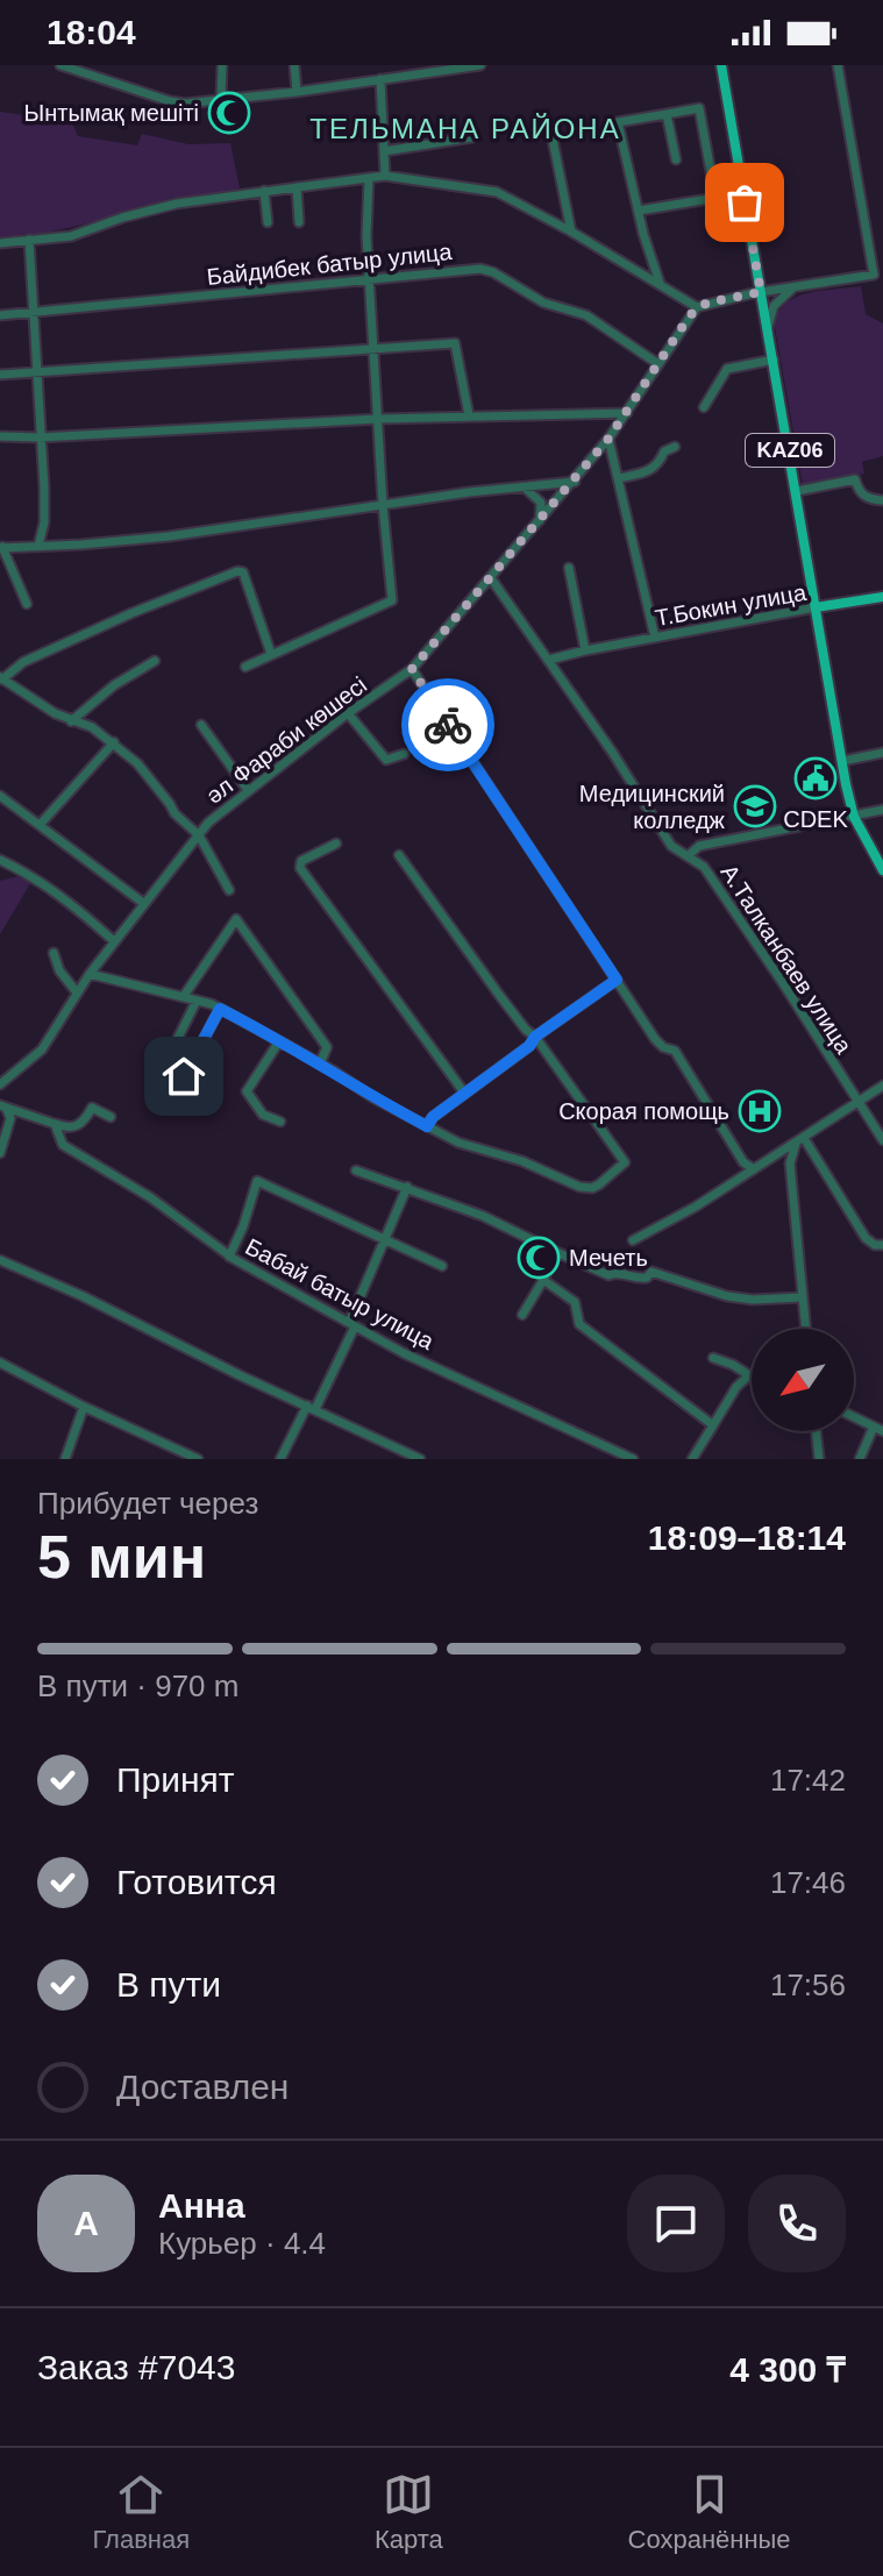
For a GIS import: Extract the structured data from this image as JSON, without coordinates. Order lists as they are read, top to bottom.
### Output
{
  "streets": {
    "main road": ["KАZ06", "Т.Бокин улица"],
    "street": [
      "Байдибек батыр улица",
      "әл Фараби көшесі",
      "А.Талканбаев улица",
      "Бабай батыр улица"
    ]
  },
  "crossings": [
    ["Байдибек батыр улица", "әл Фараби көшесі"],
    ["KАZ06", "Т.Бокин улица"],
    ["Т.Бокин улица", "А.Талканбаев улица"],
    ["әл Фараби көшесі", "А.Талканбаев улица"]
  ],
  "districts": ["ТЕЛЬМАНА РАЙОНА"],
  "places": {
    "mosque": ["Ынтымақ мешіті", "Мечеть"],
    "public building": ["CDEK"],
    "school or university": ["Медицинский колледж"],
    "hospital": ["Скорая помощь"]
  },
  "north": "bottom left",
  "page": {
    "status": "18:04",
    "heading": ["5 мин", "Прибудет через", "18:09–18:14"],
    "panel": [
      "Анна",
      "Курьер · 4.4",
      "Заказ #7043",
      "4 300 ₸"
    ],
    "bar": "В пути · 970 m",
    "list": [
      ["Принят", "17:42"],
      ["Готовится", "17:46"],
      ["В пути", "17:56"],
      "Доставлен"
    ],
    "round": "А",
    "tabs": ["Главная", "Карта", "Сохранённые"]
  }
}
